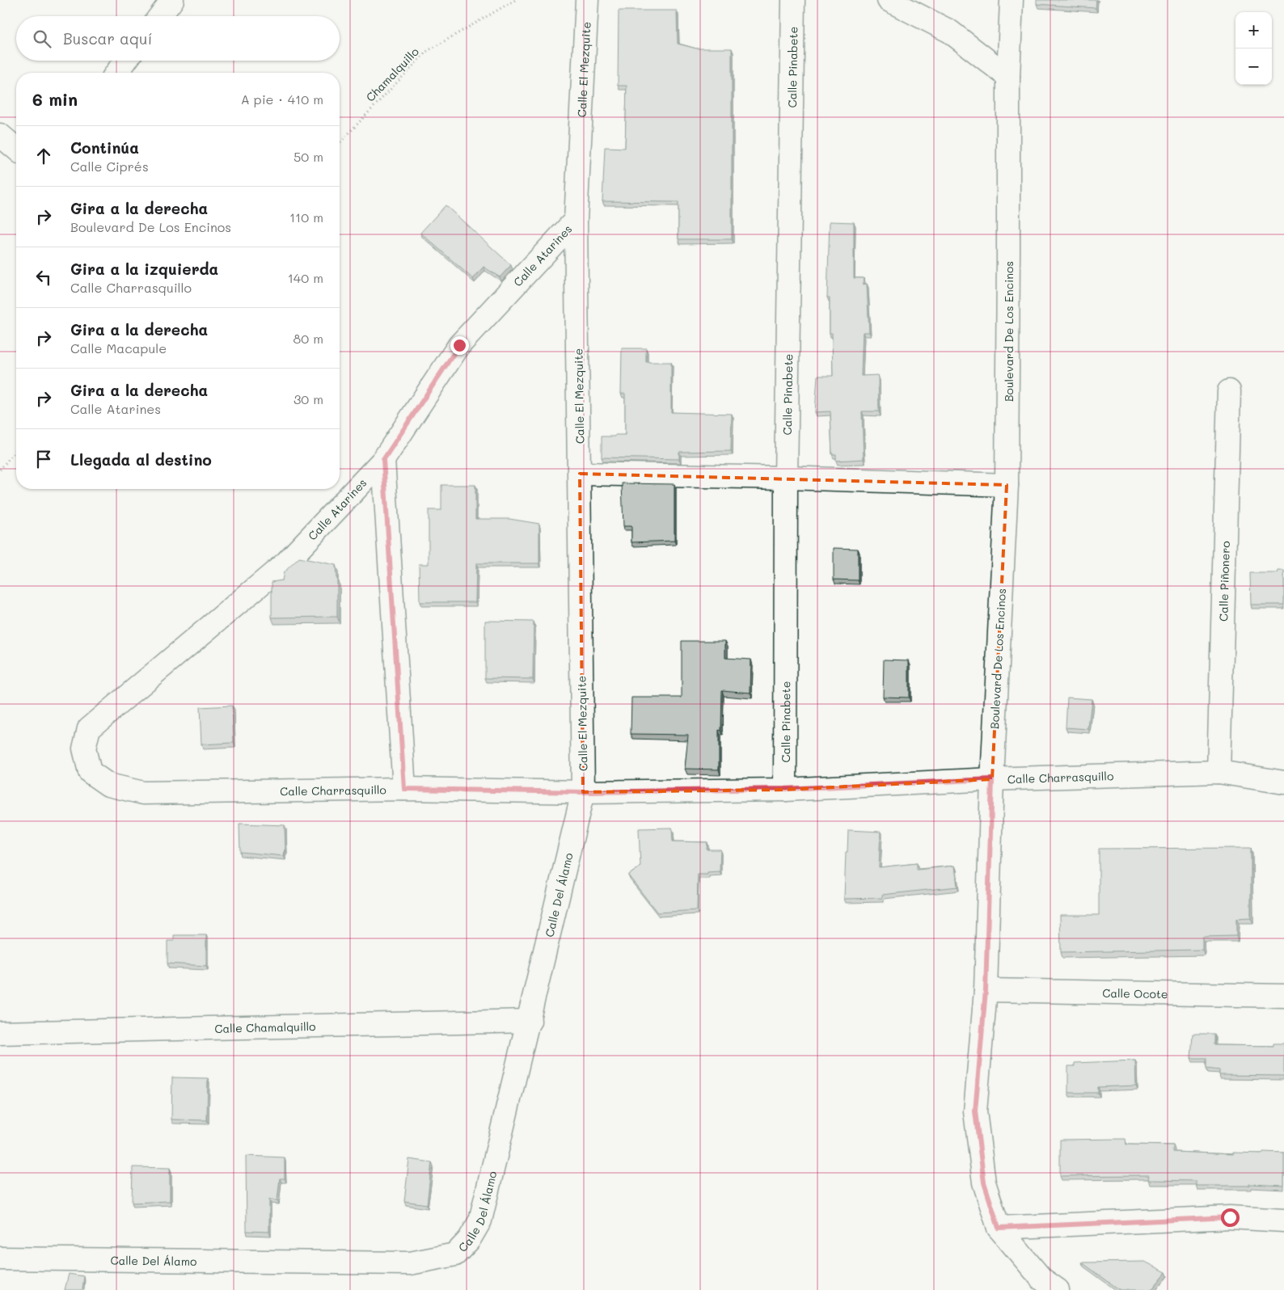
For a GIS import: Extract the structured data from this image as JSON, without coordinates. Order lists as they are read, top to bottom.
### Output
{
  "streets": {
    "street": [
      "Calle Pinabete",
      "Calle El Mezquite",
      "Calle Atarines",
      "Boulevard De Los Encinos",
      "Calle Piñonero",
      "Calle Charrasquillo",
      "Calle Del Álamo",
      "Calle Ocote",
      "Calle Chamalquillo"
    ],
    "path": ["Chamalquillo"]
  },
  "crossings": [
    ["Calle Pinabete", "Calle Charrasquillo"],
    ["Calle El Mezquite", "Calle Atarines"],
    ["Calle El Mezquite", "Calle Charrasquillo"],
    ["Calle El Mezquite", "Calle Del Álamo"],
    ["Calle Atarines", "Calle Charrasquillo"],
    ["Boulevard De Los Encinos", "Calle Charrasquillo"],
    ["Boulevard De Los Encinos", "Calle Ocote"],
    ["Calle Piñonero", "Calle Charrasquillo"],
    ["Calle Charrasquillo", "Calle Del Álamo"],
    ["Calle Del Álamo", "Calle Chamalquillo"]
  ],
  "page": {
    "map_buttons": ["+", "−"],
    "search": "Buscar aquí",
    "heading": ["6 min", "A pie · 410 m"],
    "list": [
      ["Continúa", "Calle Ciprés", "50 m"],
      ["Gira a la derecha", "Boulevard De Los Encinos", "110 m"],
      ["Gira a la izquierda", "Calle Charrasquillo", "140 m"],
      ["Gira a la derecha", "Calle Macapule", "80 m"],
      ["Gira a la derecha", "Calle Atarines", "30 m"],
      "Llegada al destino"
    ]
  }
}
